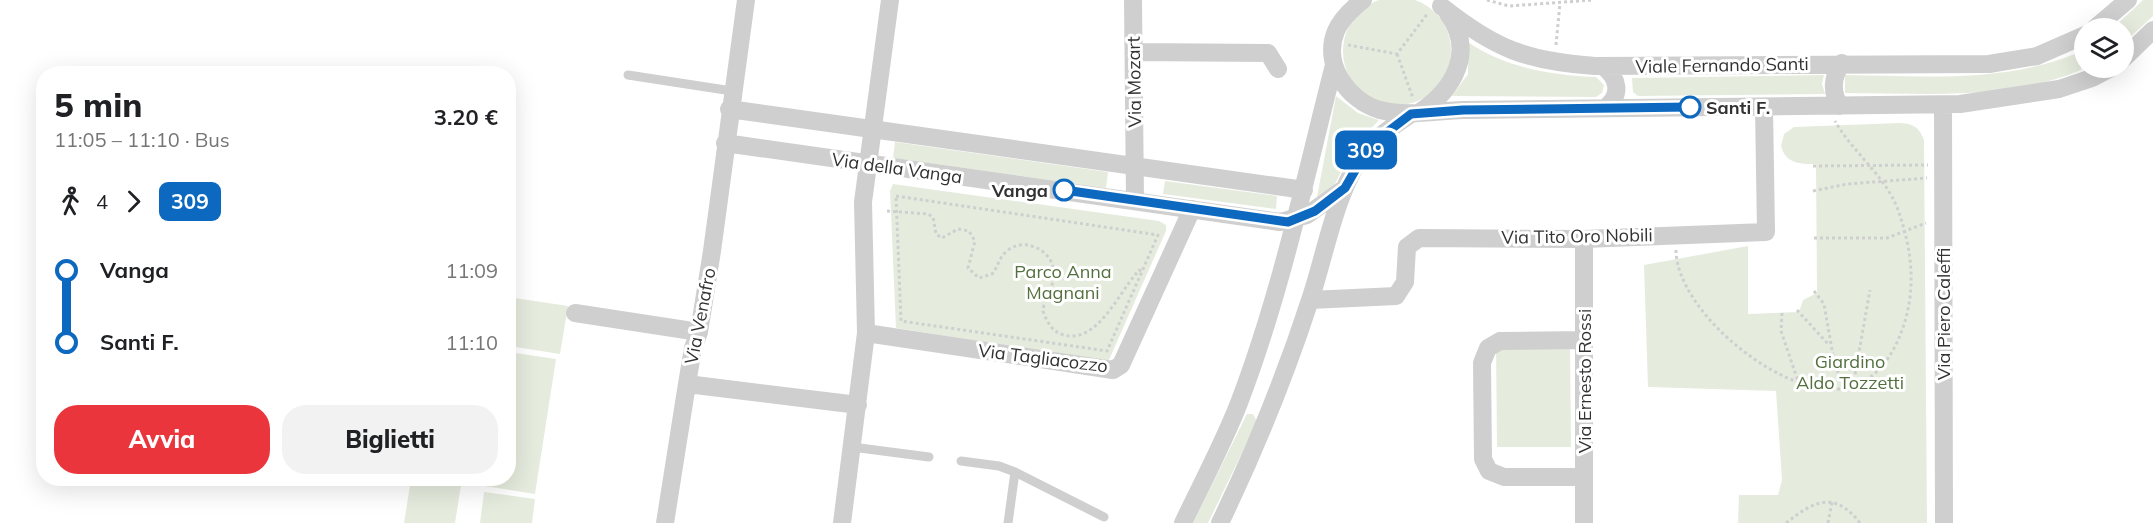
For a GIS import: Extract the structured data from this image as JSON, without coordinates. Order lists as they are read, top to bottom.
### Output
{
  "streets": {
    "street": [
      "Viale Fernando Santi",
      "Via Mozart",
      "Via della Vanga",
      "Via Tito Oro Nobili",
      "Via Piero Caleffi",
      "Via Venafro",
      "Via Tagliacozzo",
      "Via Ernesto Rossi"
    ]
  },
  "crossings": [
    ["Via Mozart", "Via della Vanga"],
    ["Via della Vanga", "Via Venafro"],
    ["Via della Vanga", "Via Tagliacozzo"],
    ["Via Tito Oro Nobili", "Via Ernesto Rossi"]
  ],
  "parks": ["Parco Anna Magnani", "Giardino Aldo Tozzetti"],
  "places": ["Santi F.", "Vanga"],
  "lines": ["bus line 309"],
  "page": {
    "on_map": "309",
    "heading": ["5 min", "11:05 – 11:10 · Bus", "3.20 €"],
    "legs": ["4", "309"],
    "list": [
      {
        "name": "Vanga",
        "value": "11:09"
      },
      {
        "name": "Santi F.",
        "value": "11:10"
      }
    ],
    "buttons": ["Avvia", "Biglietti"]
  }
}
